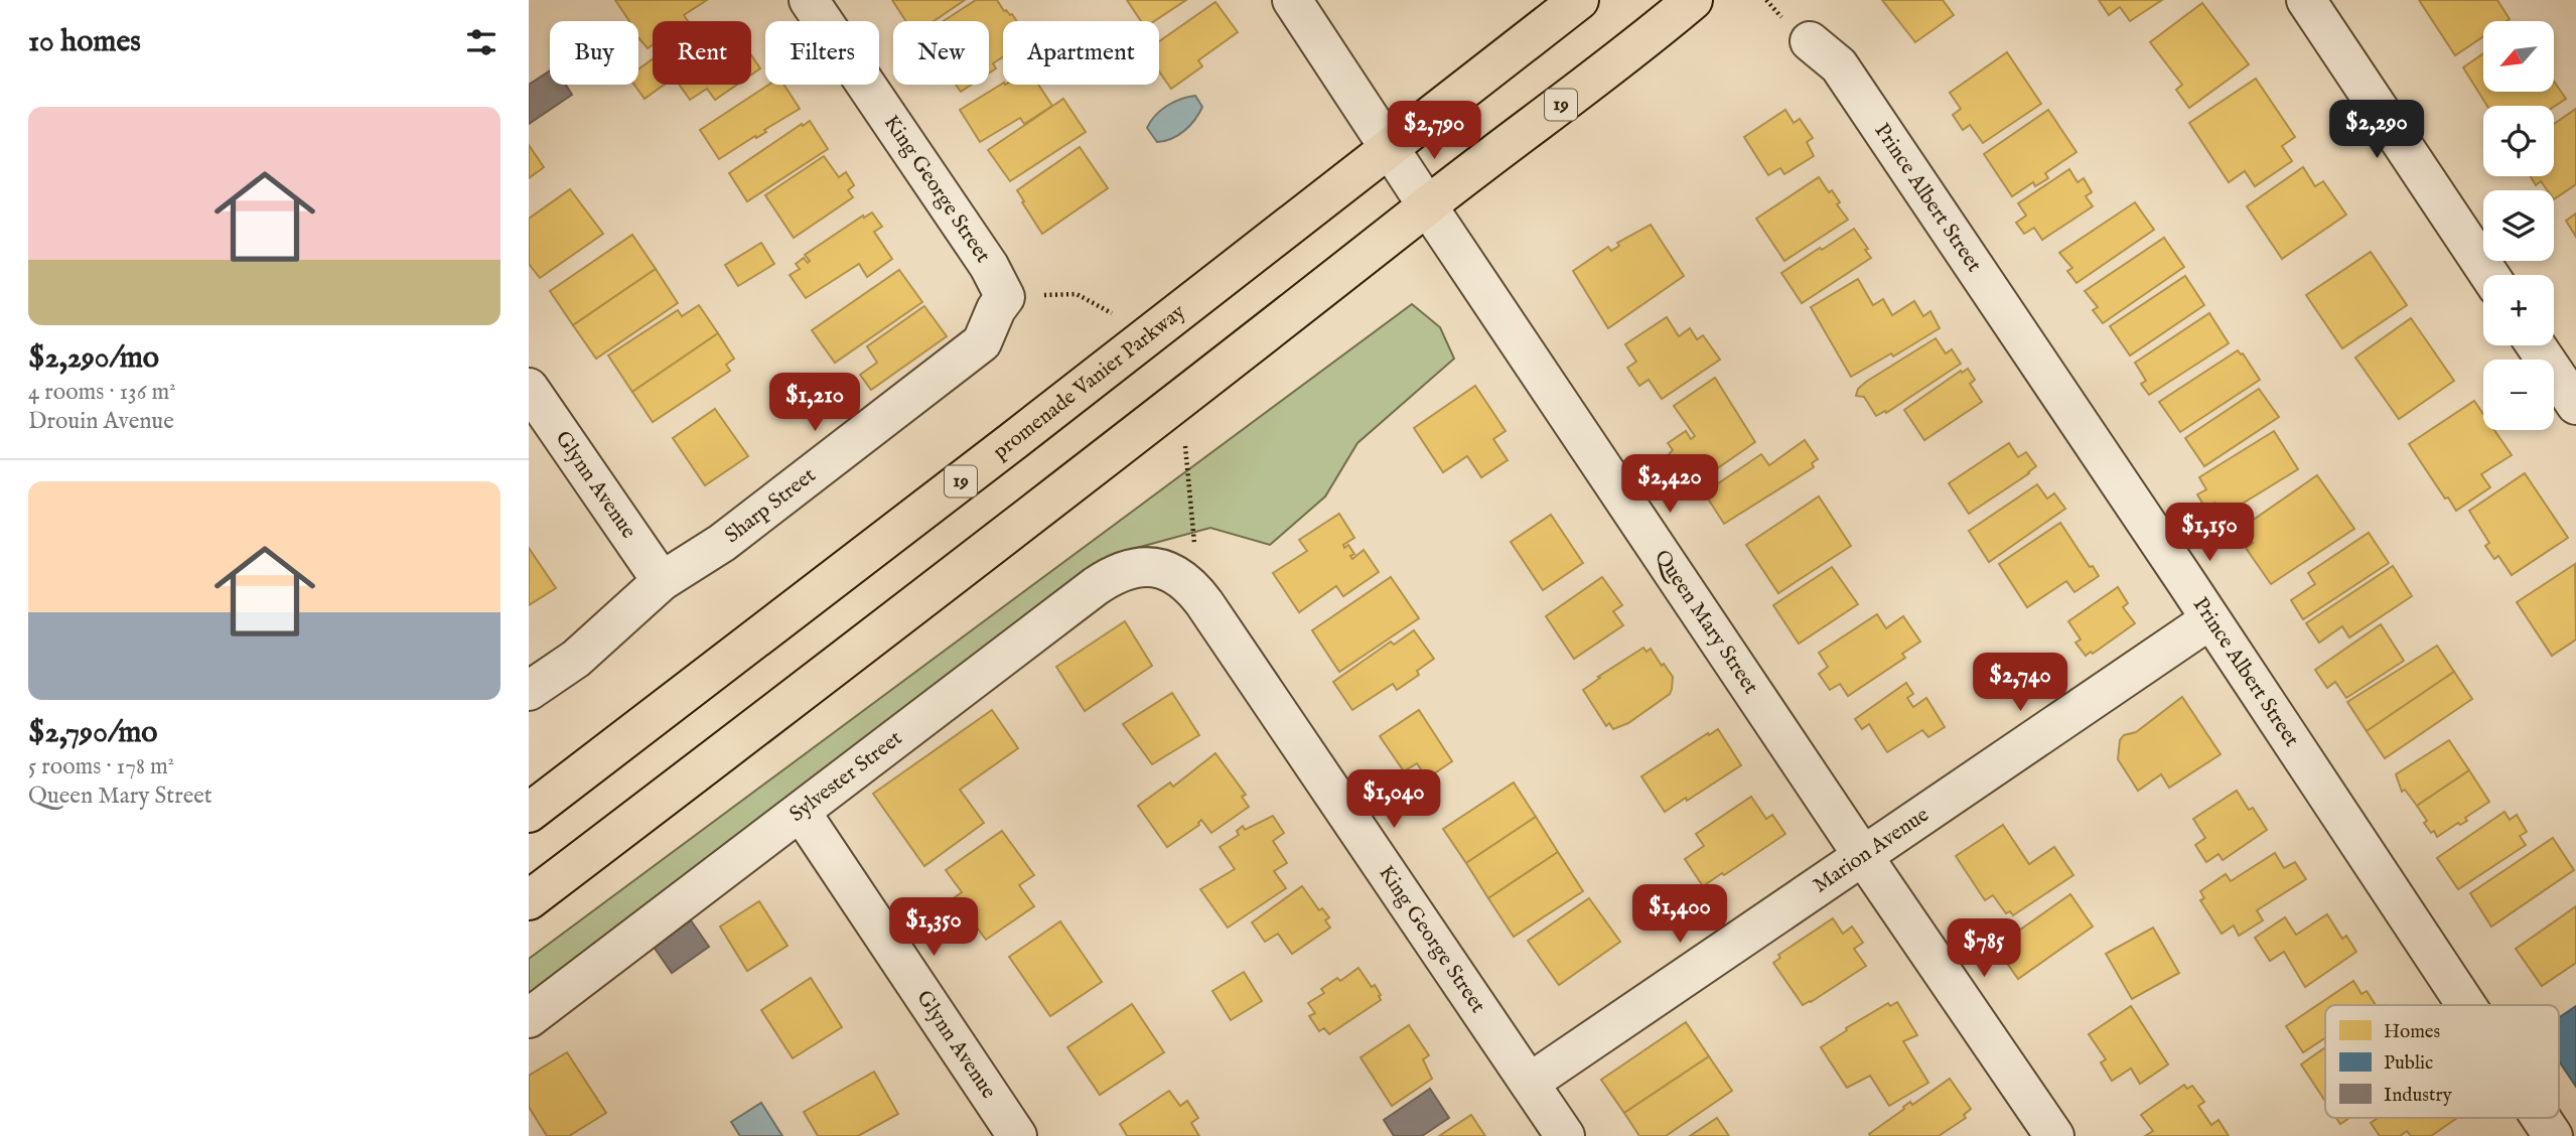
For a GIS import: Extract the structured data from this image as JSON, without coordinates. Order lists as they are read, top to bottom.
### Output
{
  "streets": {
    "main road": ["19", "promenade Vanier Parkway"],
    "street": [
      "King George Street",
      "Prince Albert Street",
      "Glynn Avenue",
      "Sharp Street",
      "Queen Mary Street",
      "Sylvester Street",
      "Marion Avenue"
    ]
  },
  "crossings": [
    ["19", "Queen Mary Street"],
    ["King George Street", "Sharp Street"],
    ["King George Street", "Sylvester Street"],
    ["King George Street", "Marion Avenue"],
    ["Prince Albert Street", "Marion Avenue"],
    ["promenade Vanier Parkway", "Queen Mary Street"],
    ["Glynn Avenue", "Sharp Street"],
    ["Glynn Avenue", "Sylvester Street"],
    ["Queen Mary Street", "Marion Avenue"]
  ],
  "legend": ["Homes", "Public", "Industry"],
  "north": "bottom left",
  "page": {
    "heading": "10 homes",
    "map_buttons": ["+", "−"],
    "chip": [
      "Buy",
      "Rent",
      "Filters",
      "New",
      "Apartment"
    ],
    "list": [
      {
        "name": "$2,290/mo",
        "note": "4 rooms · 136 m² · Drouin Avenue"
      },
      {
        "name": "$2,790/mo",
        "note": "5 rooms · 178 m² · Queen Mary Street"
      }
    ],
    "price": [
      "$2,290",
      "$2,790",
      "$1,210",
      "$2,420",
      "$1,150",
      "$2,740",
      "$1,040",
      "$1,400",
      "$1,350",
      "$785"
    ]
  }
}
